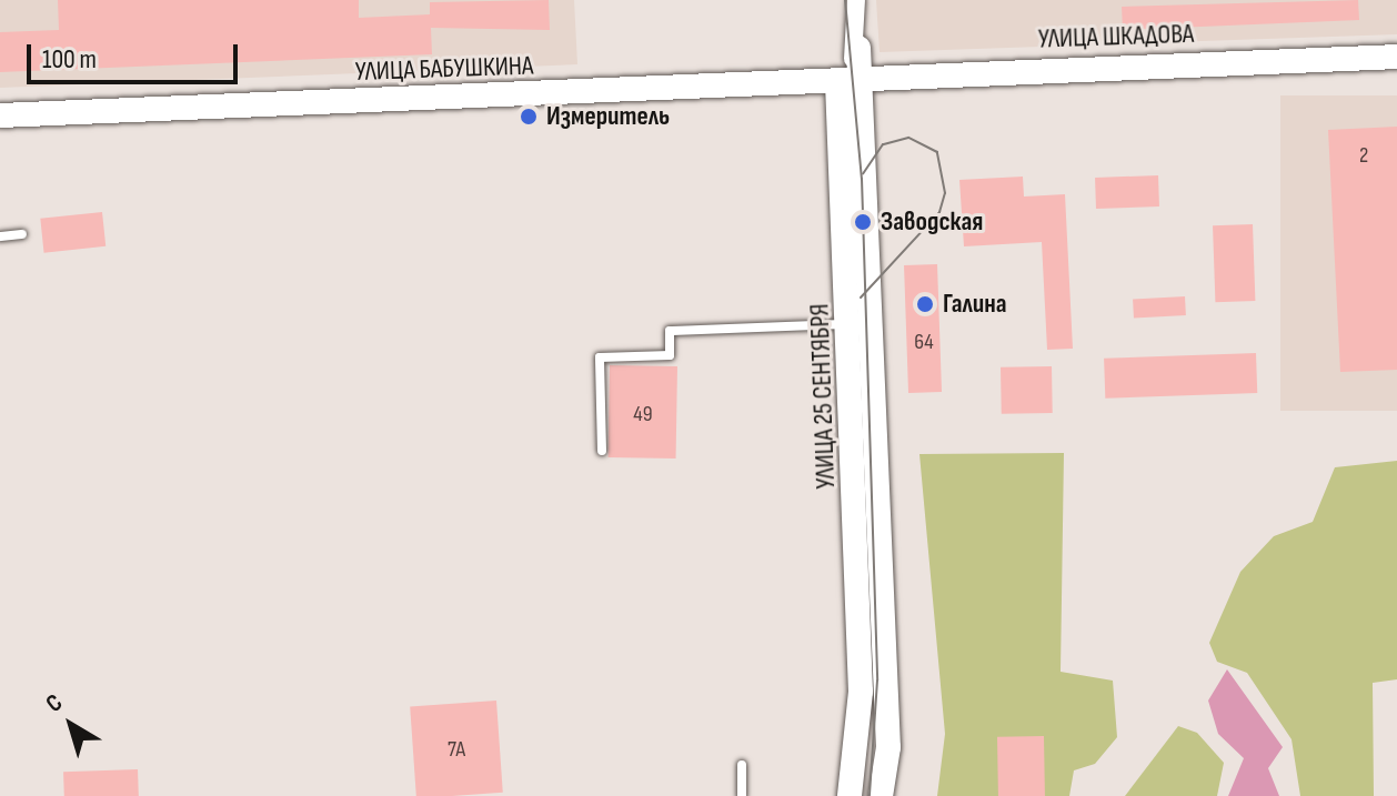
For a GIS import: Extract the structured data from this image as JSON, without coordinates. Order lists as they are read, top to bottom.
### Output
{
  "streets": {
    "main road": ["УЛИЦА ШКАДОВА", "УЛИЦА БАБУШКИНА", "УЛИЦА 25 СЕНТЯБРЯ"]
  },
  "crossings": [
    ["УЛИЦА ШКАДОВА", "УЛИЦА БАБУШКИНА"],
    ["УЛИЦА ШКАДОВА", "УЛИЦА 25 СЕНТЯБРЯ"],
    ["УЛИЦА БАБУШКИНА", "УЛИЦА 25 СЕНТЯБРЯ"]
  ],
  "places": ["Измеритель", "Заводская", "Галина"],
  "house_numbers": [
    "2",
    "64",
    "49",
    "7А"
  ],
  "scale_bar": "100 m",
  "north": "top left"
}
